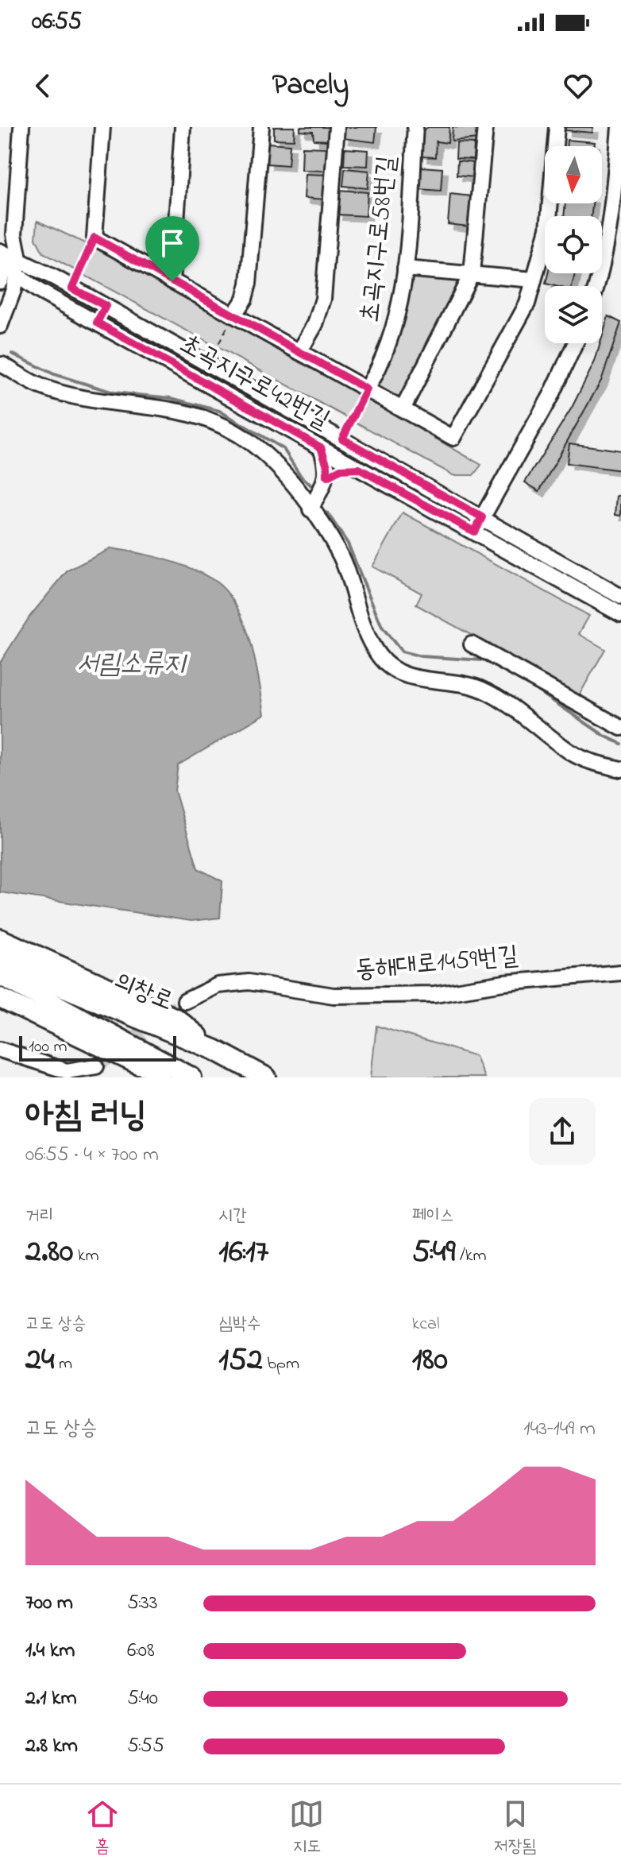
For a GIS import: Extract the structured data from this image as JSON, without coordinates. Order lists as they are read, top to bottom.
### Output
{
  "streets": {
    "main road": ["의창로"],
    "street": ["초곡지구로58번길", "초곡지구로42번길", "동해대로1459번길"]
  },
  "water": ["서림소류지"],
  "scale_bar": "100 m",
  "north": "bottom",
  "page": {
    "status": "06:55",
    "header": "Pacely",
    "scale": "100 m",
    "heading": ["아침 러닝", "06:55 · 4 × 700 m"],
    "stats": [
      ["거리", "2.80 km"],
      ["시간", "16:17"],
      ["페이스", "5:49 /km"],
      ["고도 상승", "24 m"],
      ["심박수", "152 bpm"],
      ["kcal", "180"]
    ],
    "chart": ["고도 상승", "143–149 m"],
    "list": [
      {
        "name": "700 m",
        "note": "5:33"
      },
      {
        "name": "1.4 km",
        "note": "6:08"
      },
      {
        "name": "2.1 km",
        "note": "5:40"
      },
      {
        "name": "2.8 km",
        "note": "5:55"
      }
    ],
    "tabs": ["홈", "지도", "저장됨"]
  }
}
